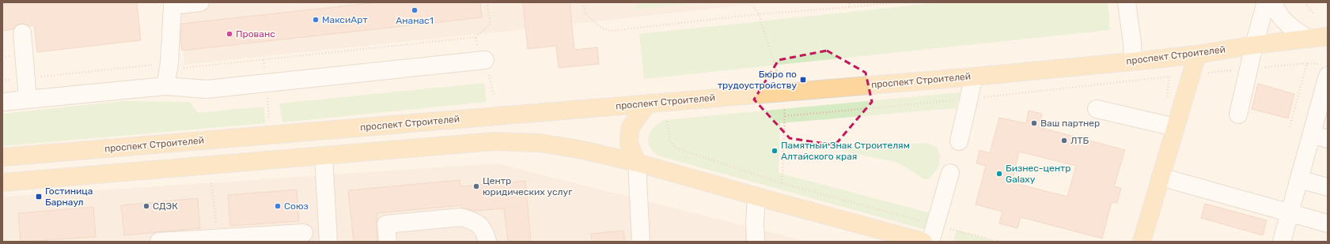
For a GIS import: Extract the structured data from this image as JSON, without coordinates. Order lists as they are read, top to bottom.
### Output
{
  "streets": {
    "main road": ["проспект Строителей"]
  },
  "places": {
    "other": [
      "Ананас1",
      "МаксиАрт",
      "Прованс",
      "Ваш партнер",
      "ЛТБ",
      "Памятный Знак Строителям Алтайского края",
      "Бизнес-центр Galaxy",
      "Центр юридических услуг",
      "СДЭК",
      "Союз"
    ],
    "transit": ["Бюро по трудоустройству", "Гостиница Барнаул"]
  }
}
